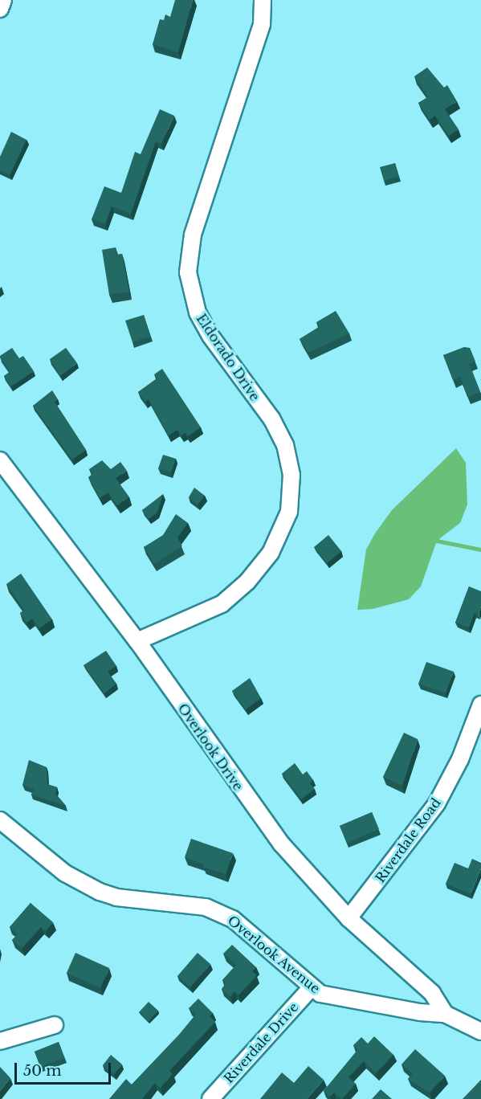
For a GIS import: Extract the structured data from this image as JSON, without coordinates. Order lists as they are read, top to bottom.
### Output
{
  "streets": {
    "street": [
      "Eldorado Drive",
      "Overlook Drive",
      "Riverdale Road",
      "Overlook Avenue",
      "Riverdale Drive"
    ]
  },
  "crossings": [
    ["Eldorado Drive", "Overlook Drive"],
    ["Overlook Drive", "Riverdale Road"],
    ["Overlook Drive", "Overlook Avenue"],
    ["Overlook Avenue", "Riverdale Drive"]
  ],
  "scale_bar": "50 m"
}
